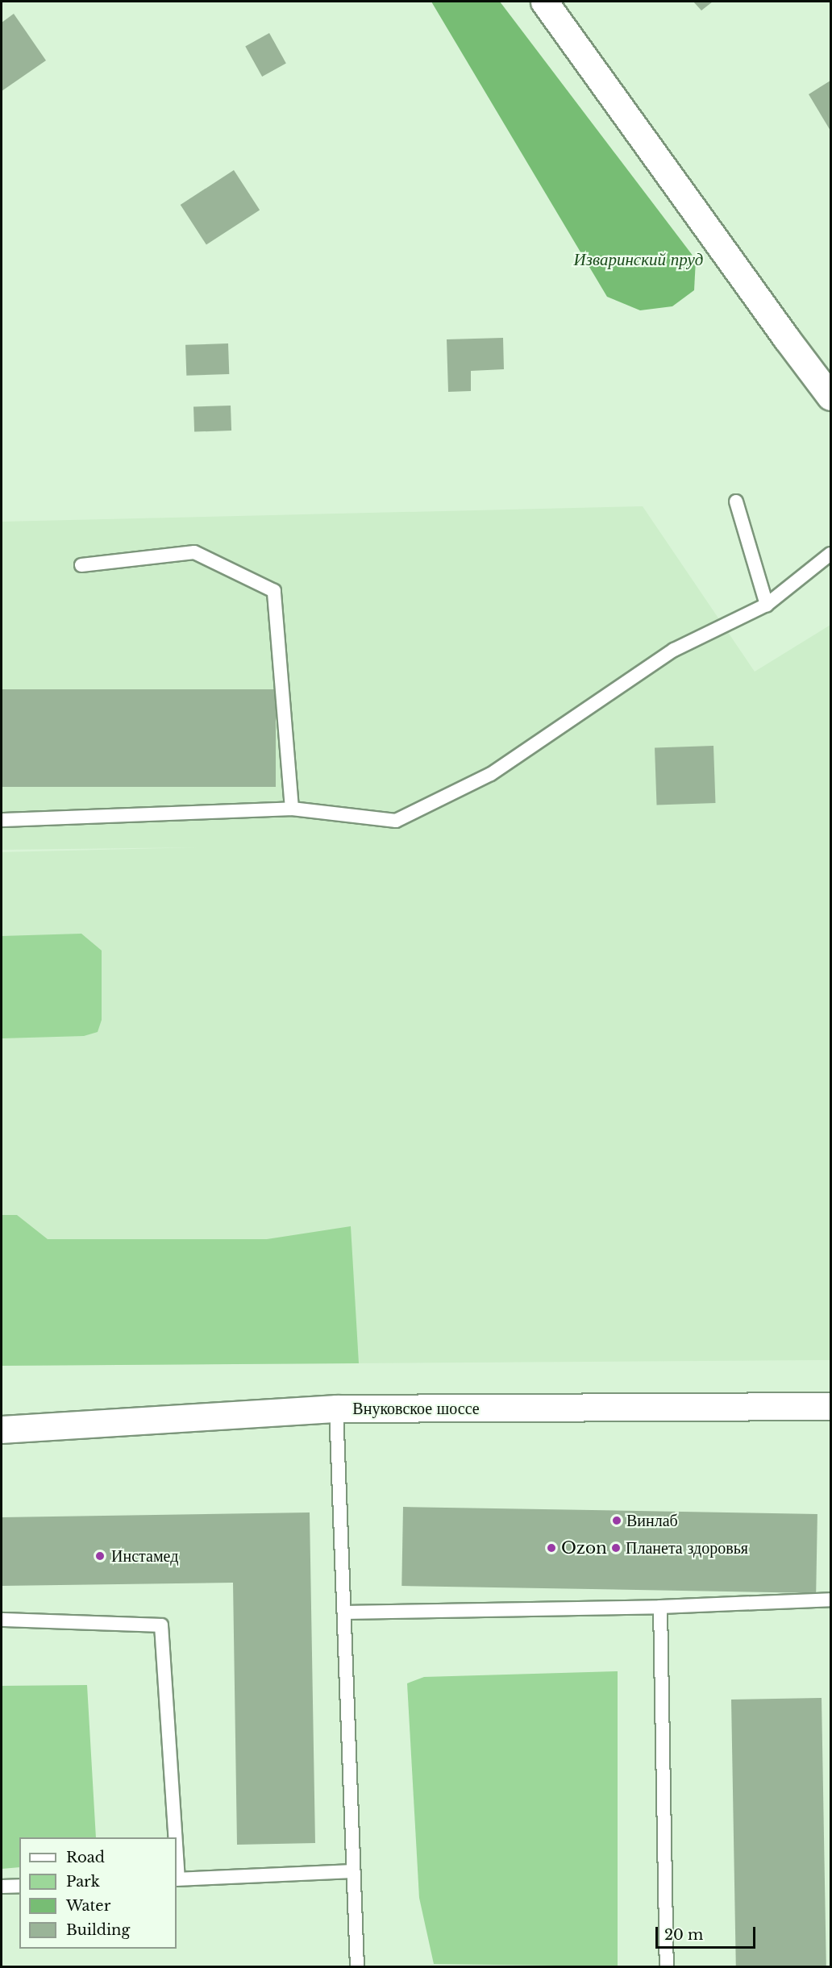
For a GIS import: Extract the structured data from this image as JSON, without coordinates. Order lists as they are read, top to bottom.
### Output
{
  "streets": {
    "street": ["Внуковское шоссе"]
  },
  "water": ["Изваринский пруд"],
  "places": [
    "Винлаб",
    "Ozon",
    "Планета здоровья",
    "Инстамед"
  ],
  "legend": [
    "Road",
    "Park",
    "Water",
    "Building"
  ],
  "scale_bar": "20 m"
}
